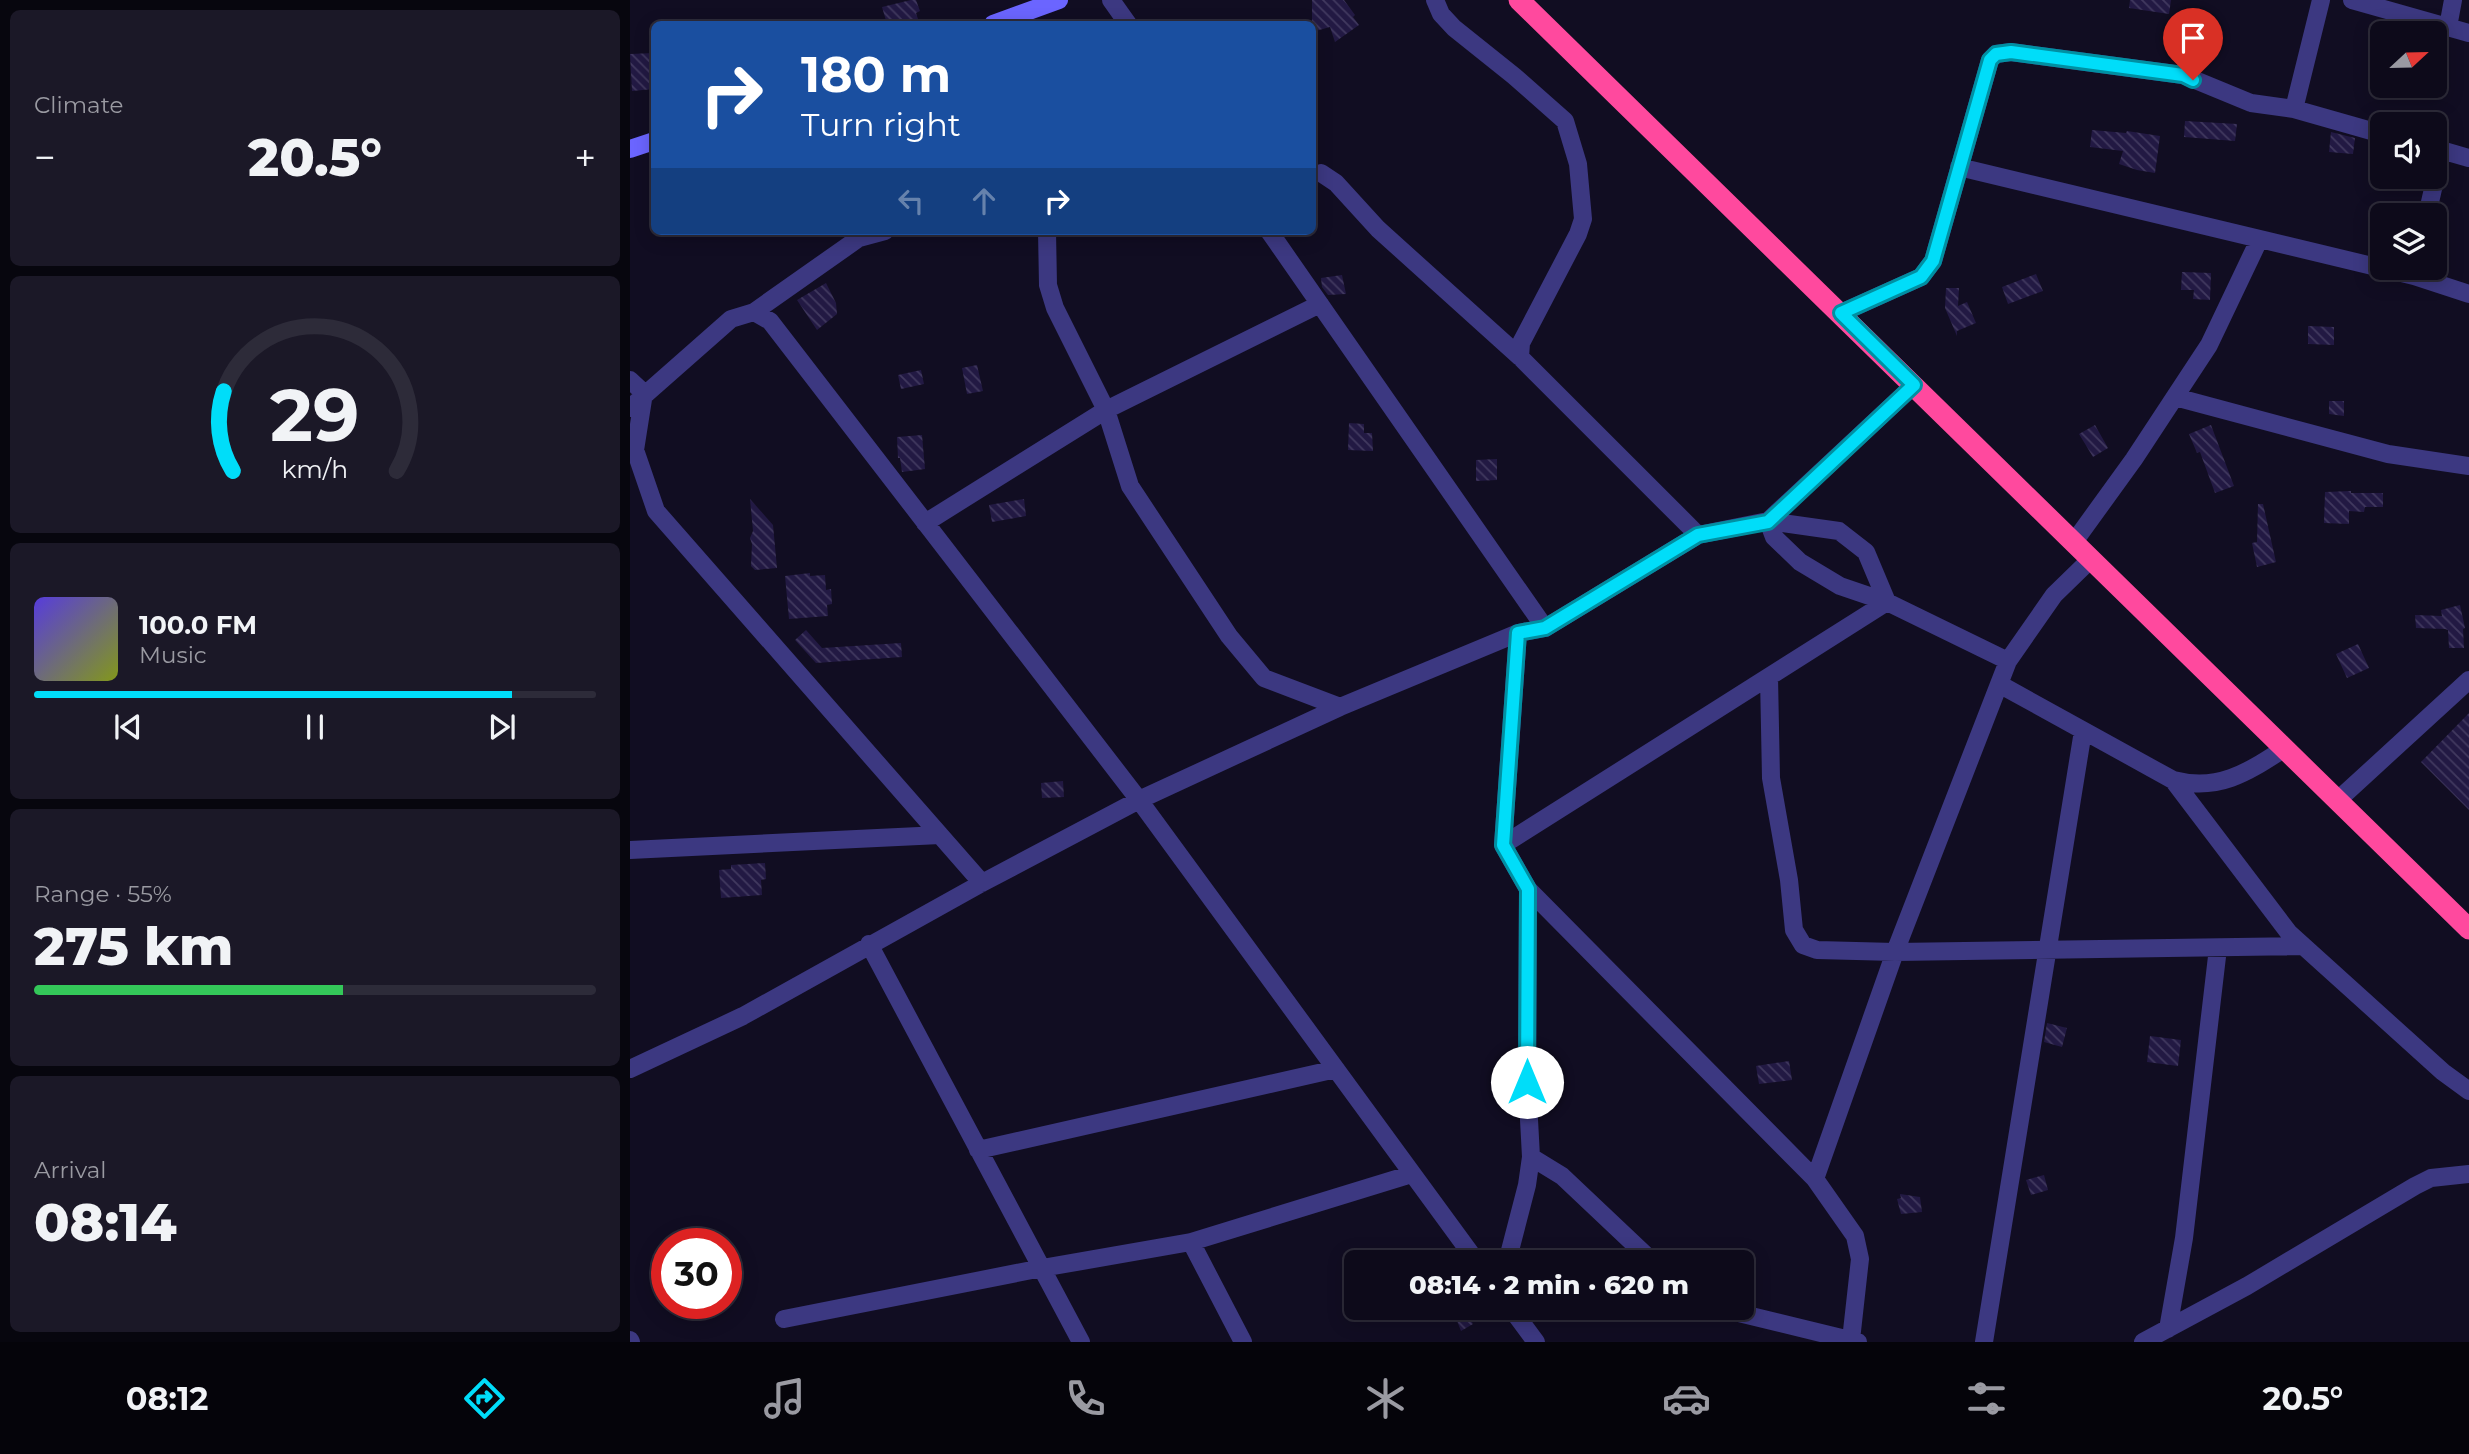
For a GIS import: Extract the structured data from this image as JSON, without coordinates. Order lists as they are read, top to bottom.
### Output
{
  "north": "right",
  "page": {
    "tile": [
      "Climate",
      ["Range · 55%", "275 km"],
      ["Arrival", "08:14"]
    ],
    "turn": ["180 m", "Turn right"],
    "heat": ["−", "20.5°", "+"],
    "song": ["100.0 FM", "Music"],
    "limit": "30",
    "trip": "08:14 · 2 min · 620 m",
    "tabs": ["08:12", "20.5°"],
    "gauge": ["29", "km/h"]
  }
}
